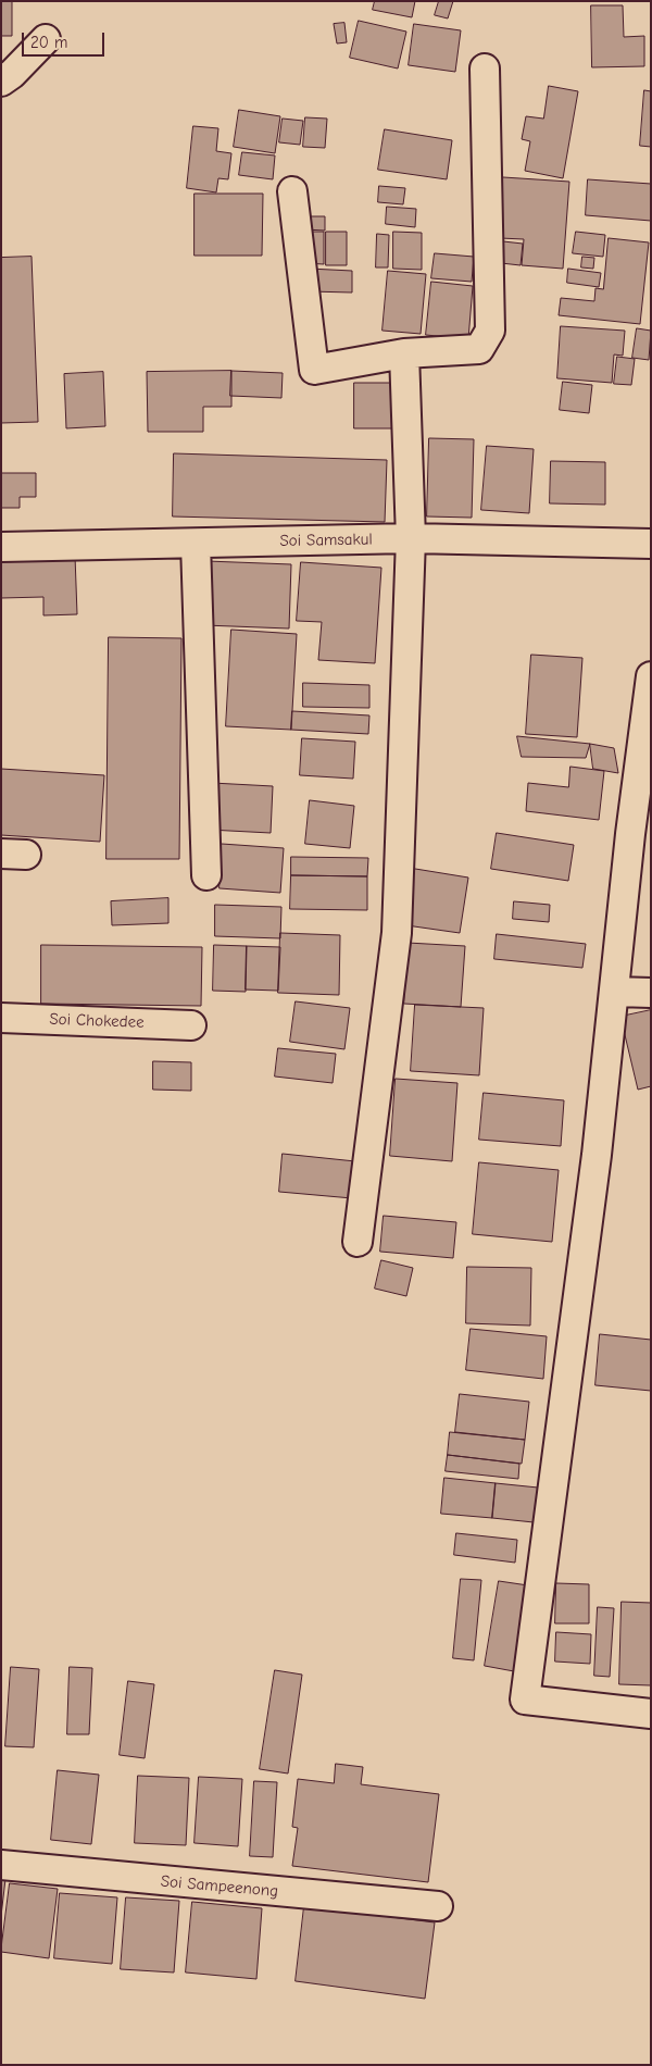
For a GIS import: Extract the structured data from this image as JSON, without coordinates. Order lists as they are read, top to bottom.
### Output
{
  "streets": {
    "street": ["Soi Samsakul", "Soi Chokedee", "Soi Sampeenong"]
  },
  "scale_bar": "20 m"
}
